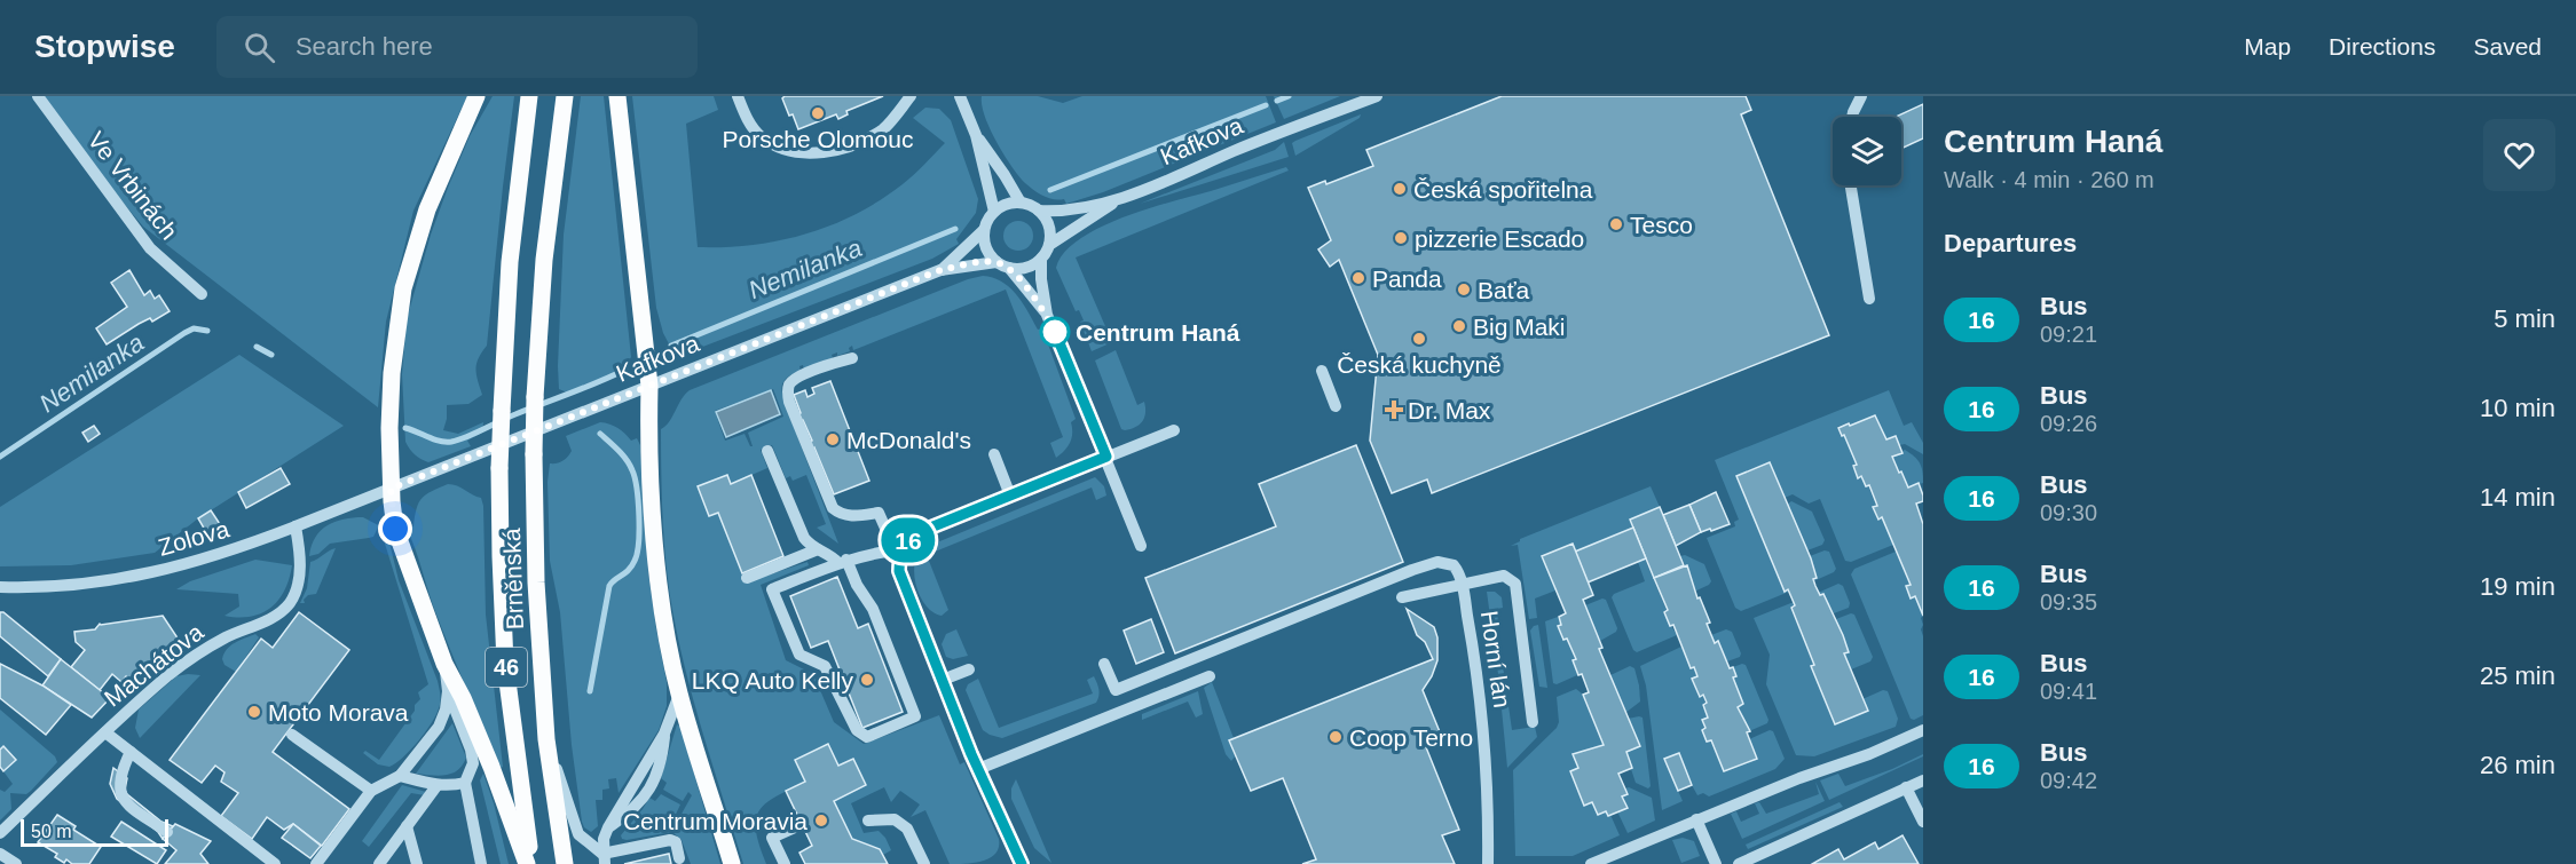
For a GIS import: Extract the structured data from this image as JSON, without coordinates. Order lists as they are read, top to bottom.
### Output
{
  "streets": {
    "main road": ["Brněnská", "46"],
    "street": [
      "Kafkova",
      "Ve Vrbinách",
      "Zolova",
      "Horní lán",
      "Machátova"
    ]
  },
  "crossings": [
    ["Kafkova", "Zolova"],
    ["Zolova", "Machátova"]
  ],
  "water": ["Nemilanka"],
  "places": {
    "other": [
      "Porsche Olomouc",
      "Česká spořitelna",
      "Tesco",
      "pizzerie Escado",
      "Panda",
      "Baťa",
      "Big Maki",
      "Centrum Haná",
      "Česká kuchyně",
      "McDonald's",
      "LKQ Auto Kelly",
      "Moto Morava",
      "Coop Terno",
      "Centrum Moravia"
    ],
    "health": ["Dr. Max"]
  },
  "lines": ["bus line 16"],
  "scale_bar": "50 m",
  "page": {
    "header": "Stopwise",
    "search": "Search here",
    "nav": ["Map", "Directions", "Saved"],
    "on_map": "16",
    "heading": [
      ["Centrum Haná", "Walk · 4 min · 260 m"],
      "Departures"
    ],
    "list": [
      {
        "mark": "16",
        "name": "Bus",
        "note": "09:21",
        "value": "5 min"
      },
      {
        "mark": "16",
        "name": "Bus",
        "note": "09:26",
        "value": "10 min"
      },
      {
        "mark": "16",
        "name": "Bus",
        "note": "09:30",
        "value": "14 min"
      },
      {
        "mark": "16",
        "name": "Bus",
        "note": "09:35",
        "value": "19 min"
      },
      {
        "mark": "16",
        "name": "Bus",
        "note": "09:41",
        "value": "25 min"
      },
      {
        "mark": "16",
        "name": "Bus",
        "note": "09:42",
        "value": "26 min"
      }
    ],
    "scale": "50 m"
  }
}
